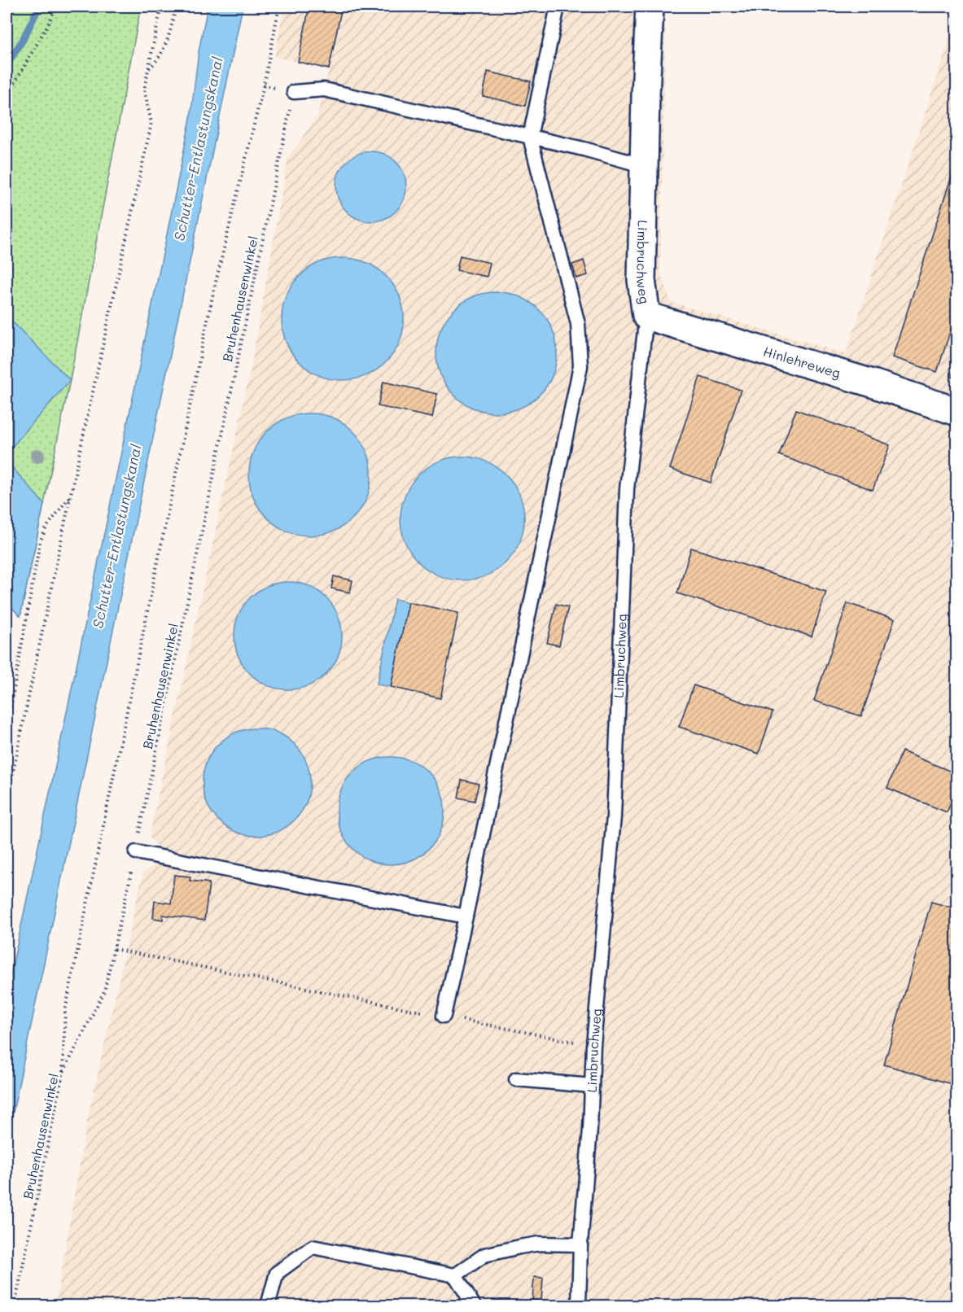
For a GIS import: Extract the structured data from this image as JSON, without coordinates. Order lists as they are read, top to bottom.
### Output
{
  "streets": {
    "street": ["Limbruchweg", "Hinlehreweg"],
    "path": ["Bruhenhausenwinkel"]
  },
  "crossings": [
    ["Limbruchweg", "Hinlehreweg"]
  ],
  "water": ["Schutter-Entlastungskanal"]
}
